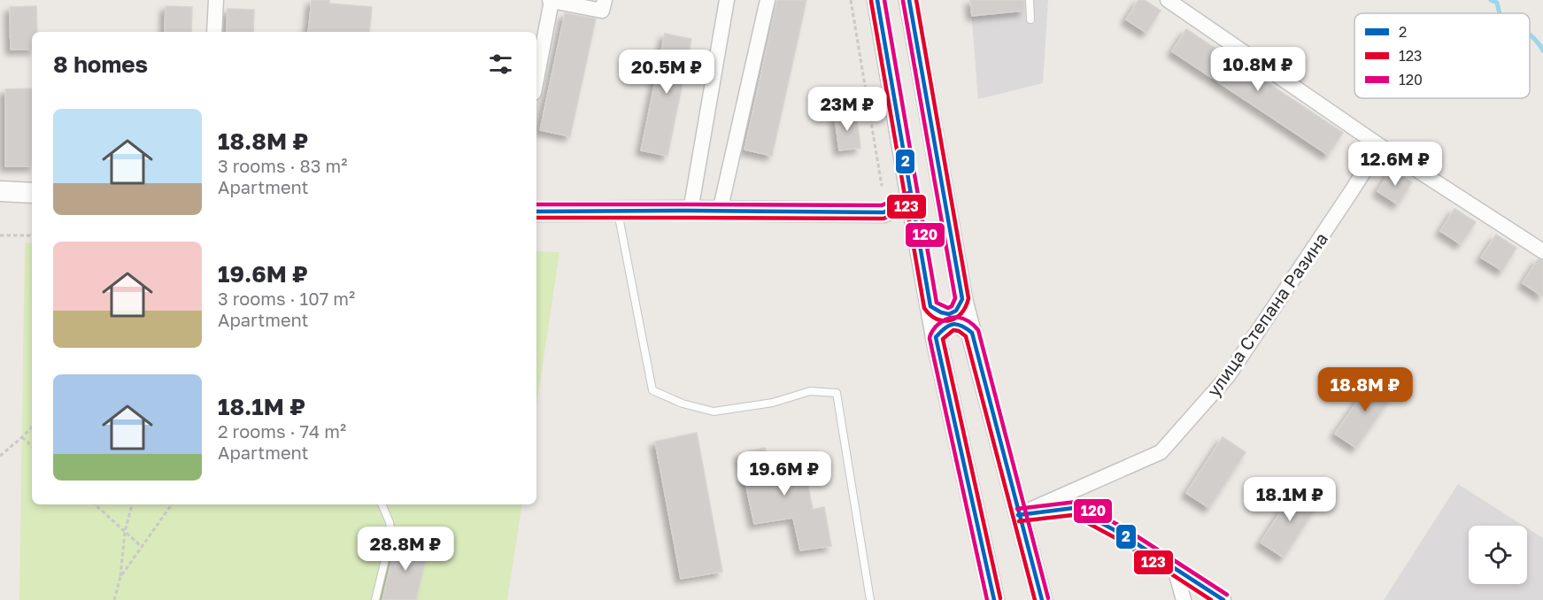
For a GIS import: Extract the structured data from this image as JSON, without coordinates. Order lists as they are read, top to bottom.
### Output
{
  "streets": {
    "street": ["улица Степана Разина"]
  },
  "lines": ["transit line 2", "transit line 123", "transit line 120"],
  "legend": ["2", "123", "120"],
  "page": {
    "heading": "8 homes",
    "price": [
      "10.8M ₽",
      "20.5M ₽",
      "23M ₽",
      "12.6M ₽",
      "18.8M ₽",
      "19.6M ₽",
      "18.1M ₽",
      "28.8M ₽"
    ],
    "list": [
      {
        "name": "18.8M ₽",
        "note": "3 rooms · 83 m² · Apartment"
      },
      {
        "name": "19.6M ₽",
        "note": "3 rooms · 107 m² · Apartment"
      },
      {
        "name": "18.1M ₽",
        "note": "2 rooms · 74 m² · Apartment"
      }
    ]
  }
}
